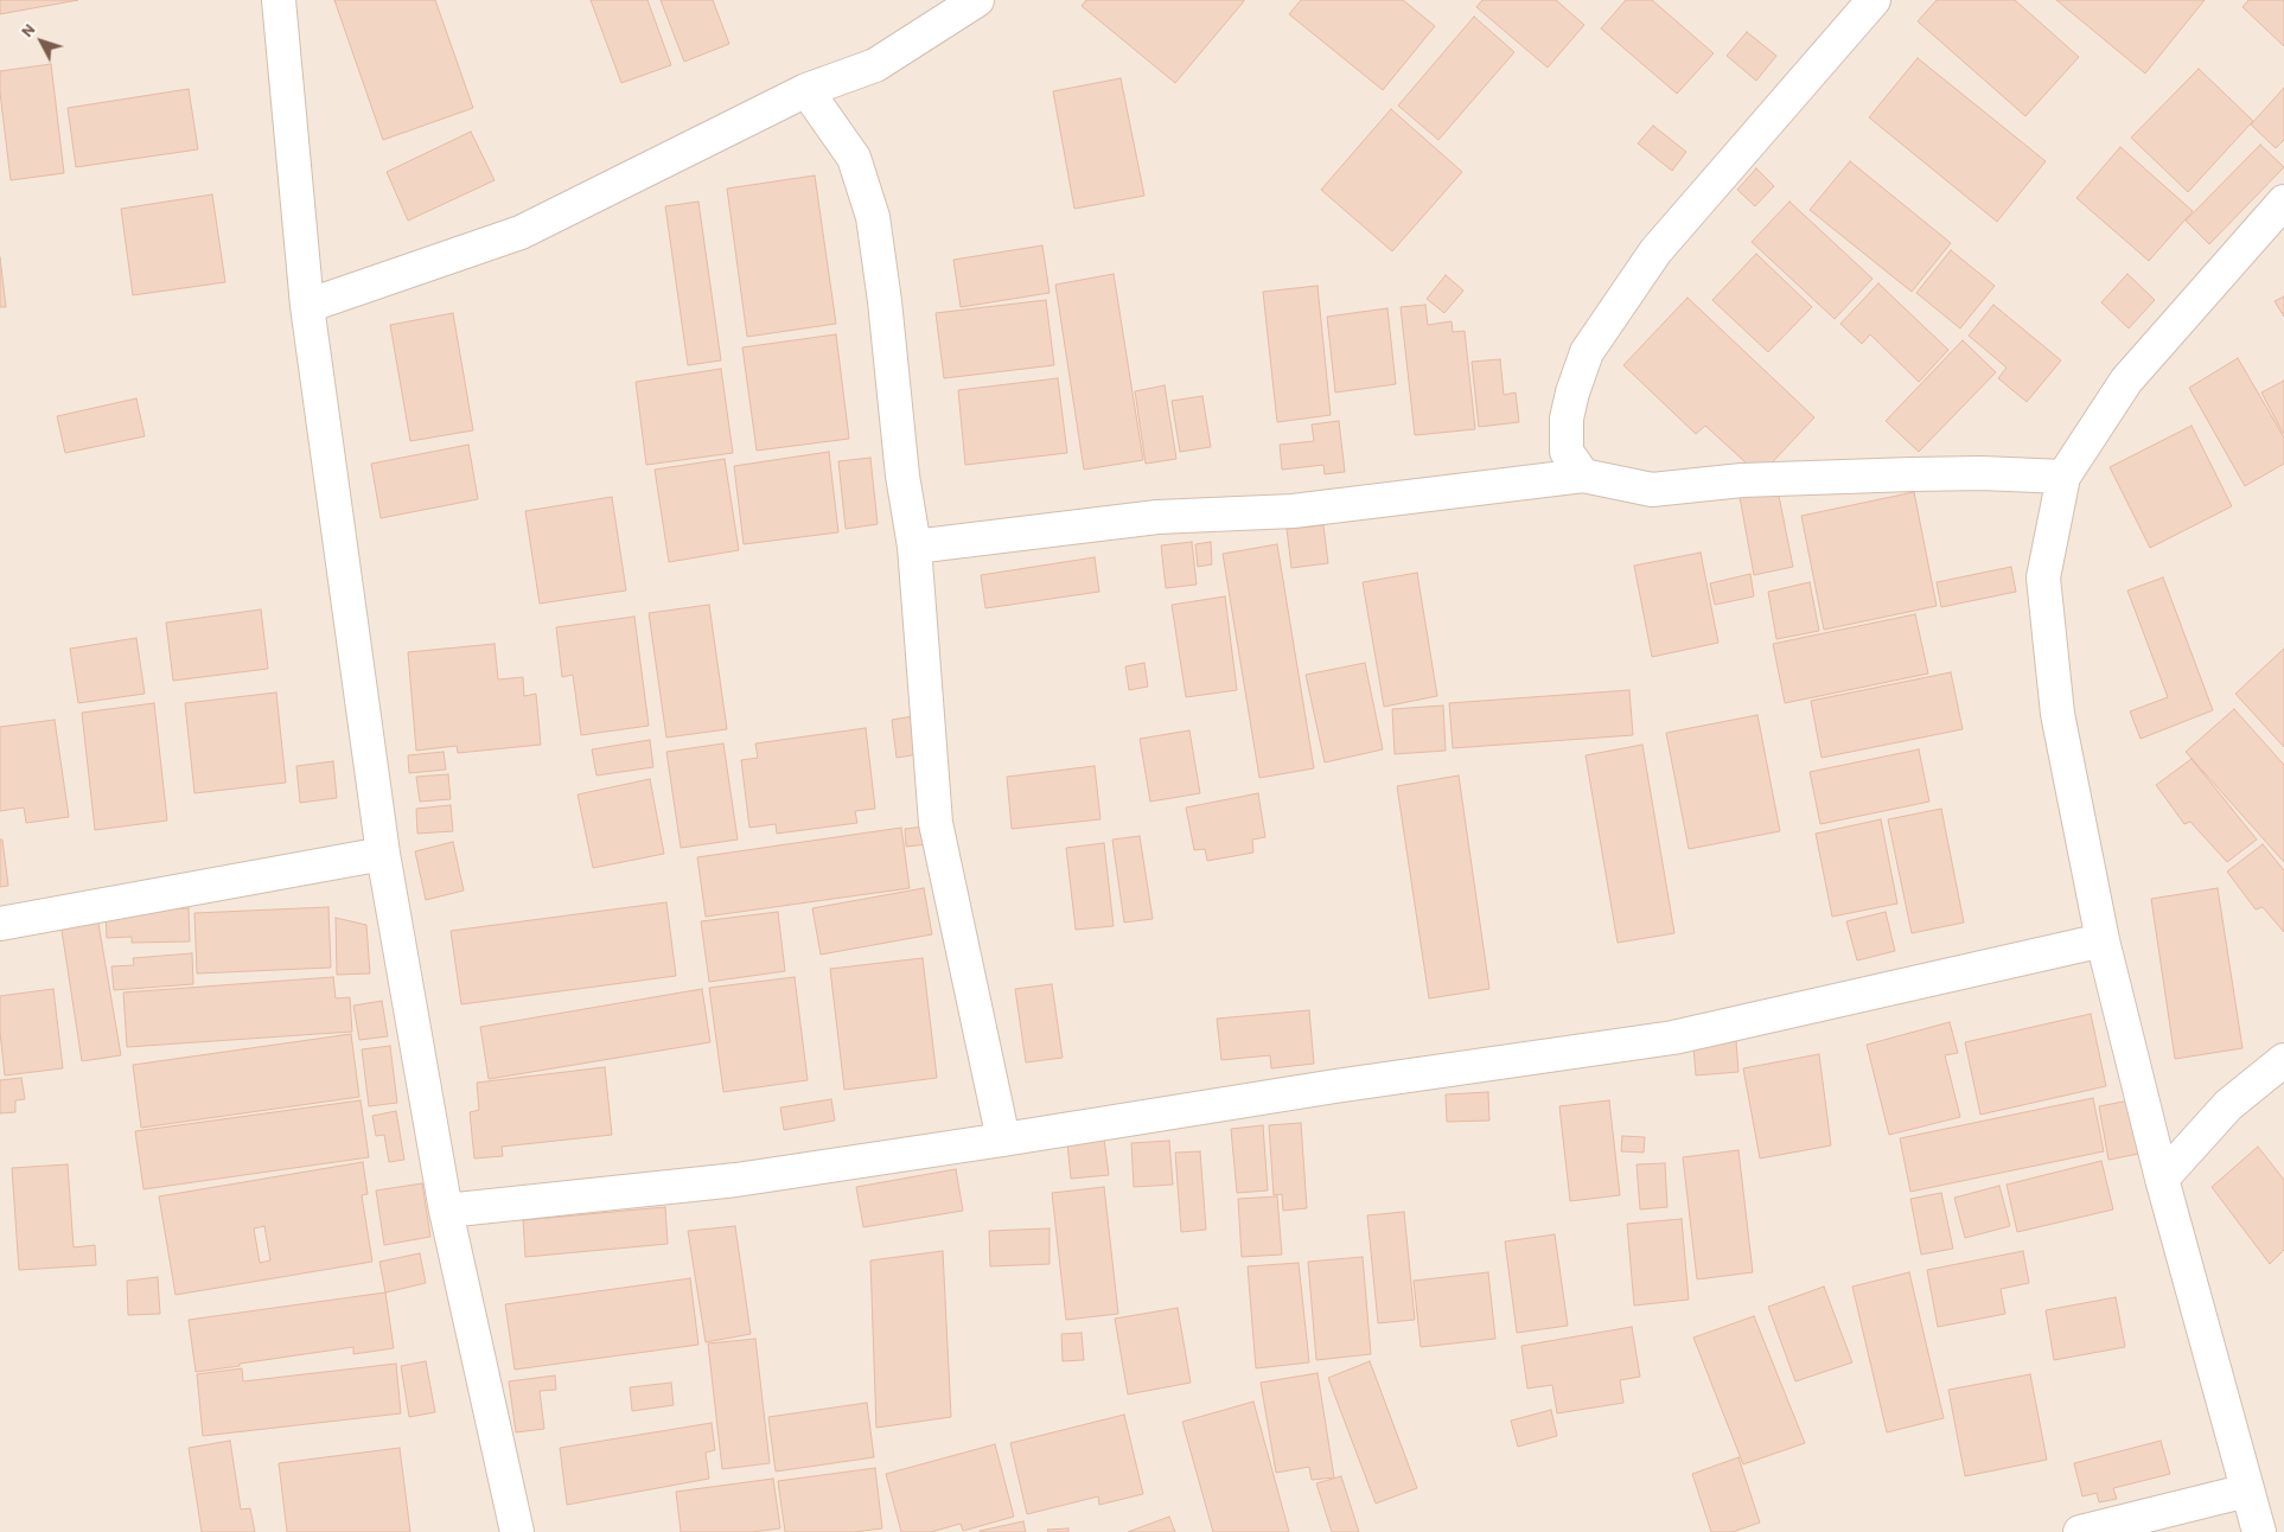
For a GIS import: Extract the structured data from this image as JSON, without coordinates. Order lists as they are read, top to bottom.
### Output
{
  "north": "top left"
}
